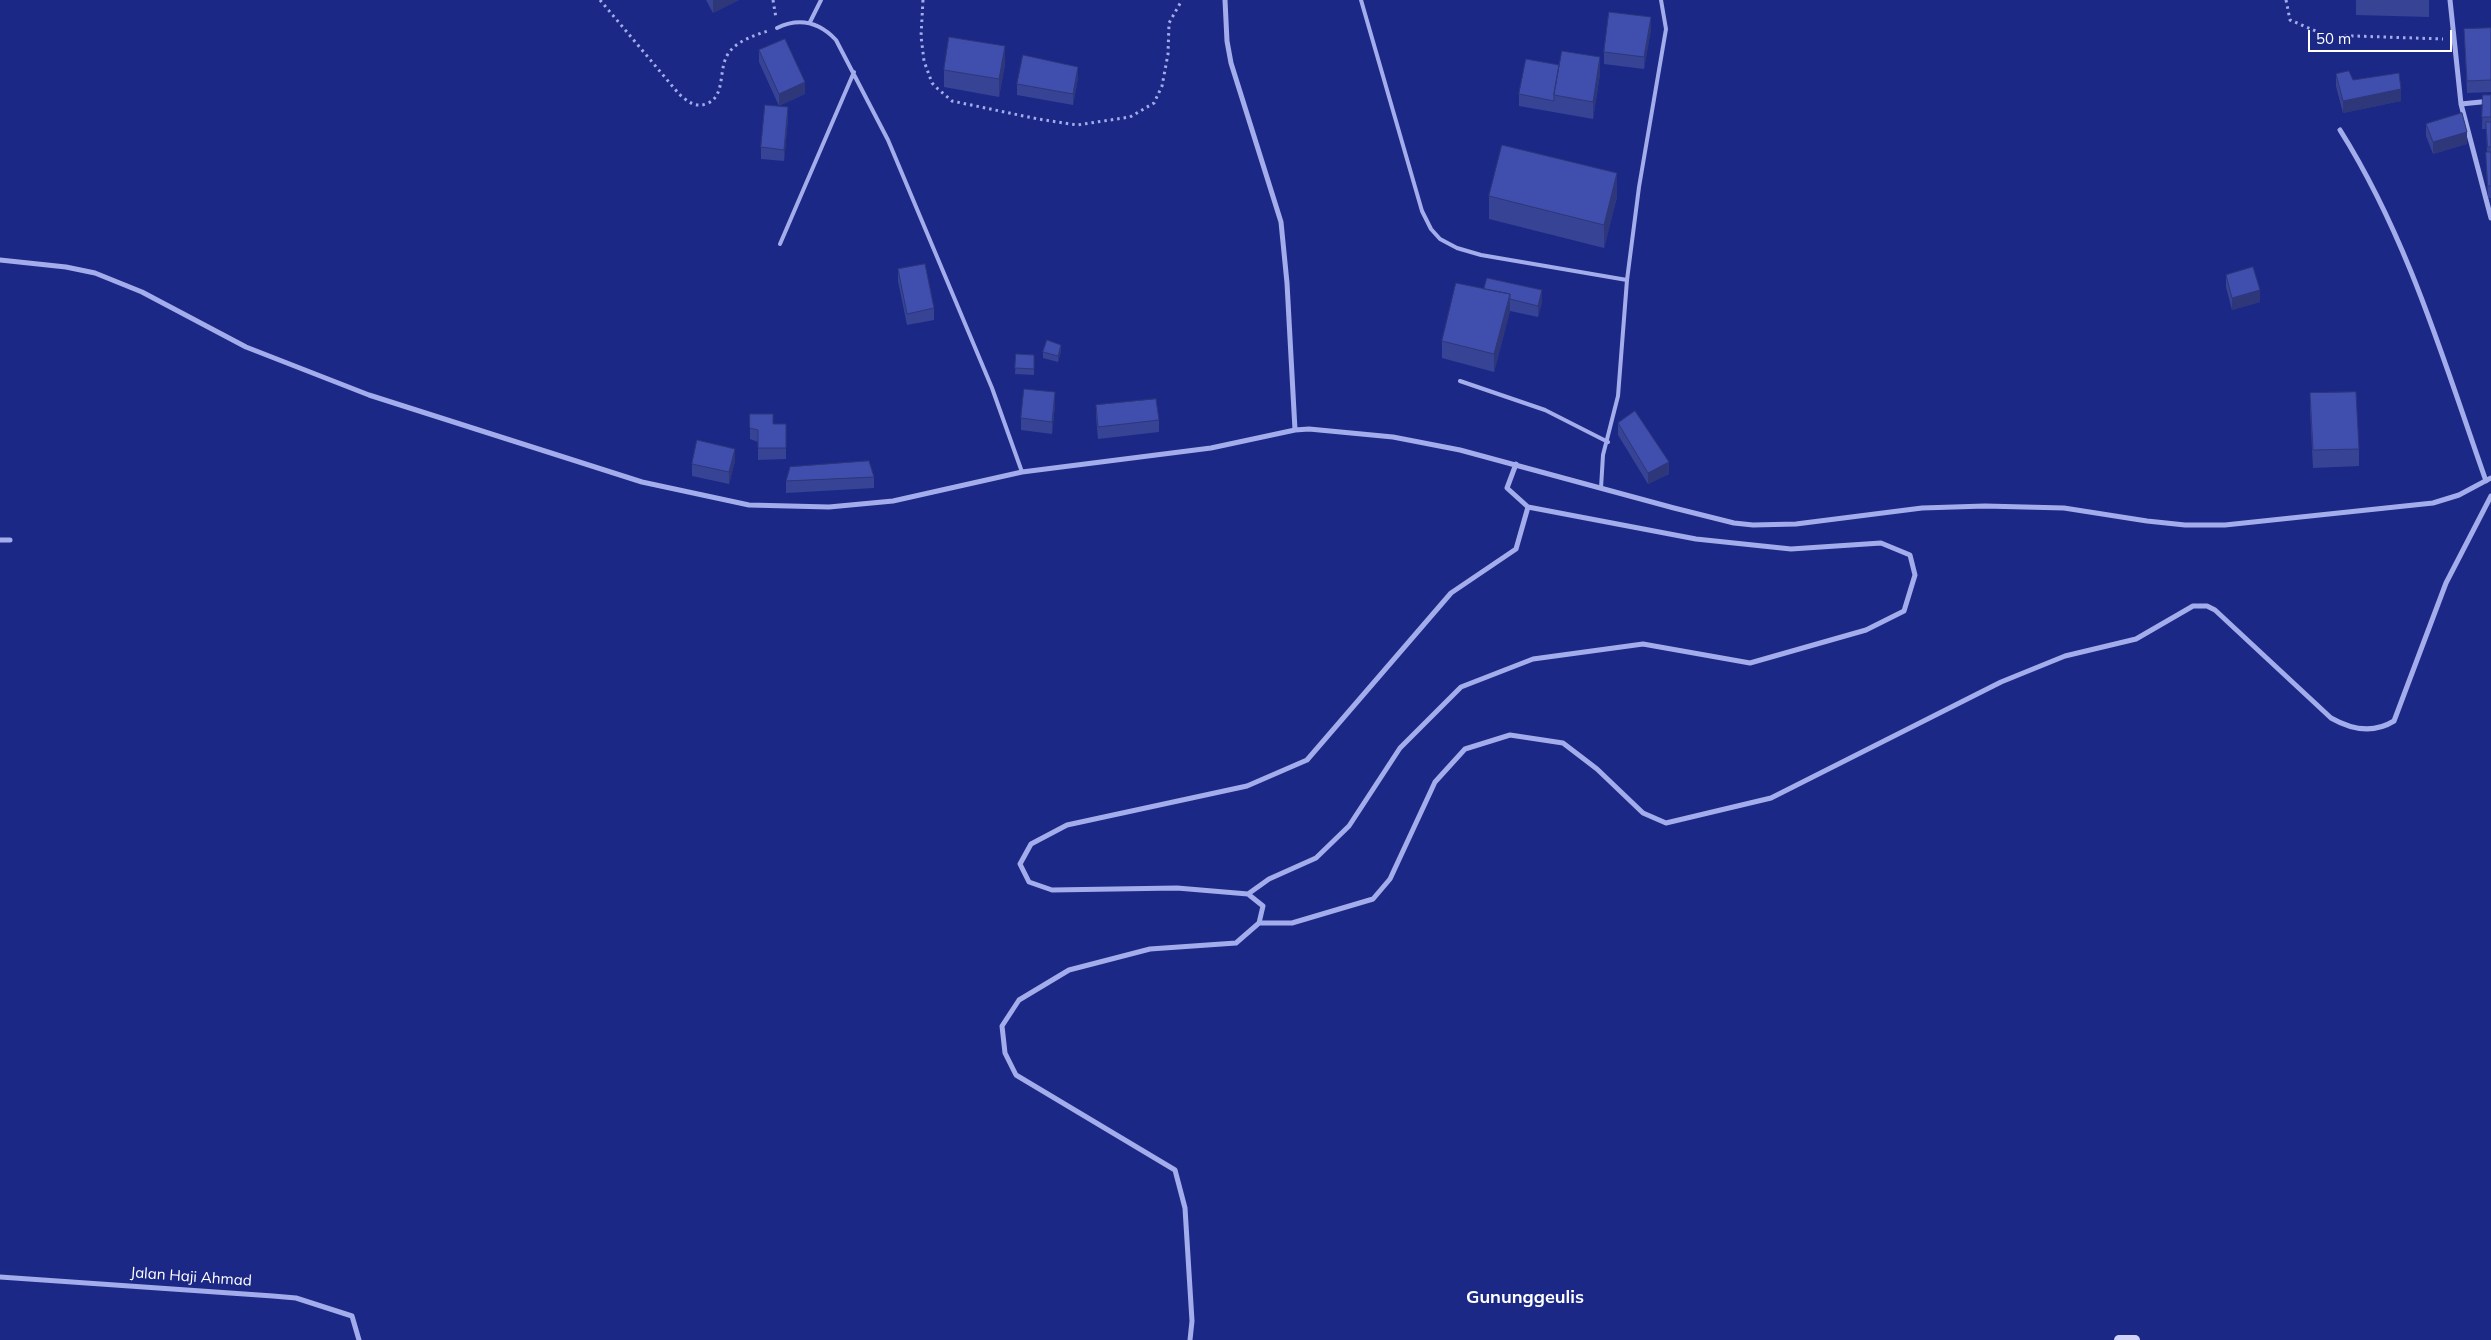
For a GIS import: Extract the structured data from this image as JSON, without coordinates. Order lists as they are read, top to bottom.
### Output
{
  "streets": {
    "street": ["Jalan Haji Ahmad"]
  },
  "districts": ["Gununggeulis"],
  "scale_bar": "50 m"
}
